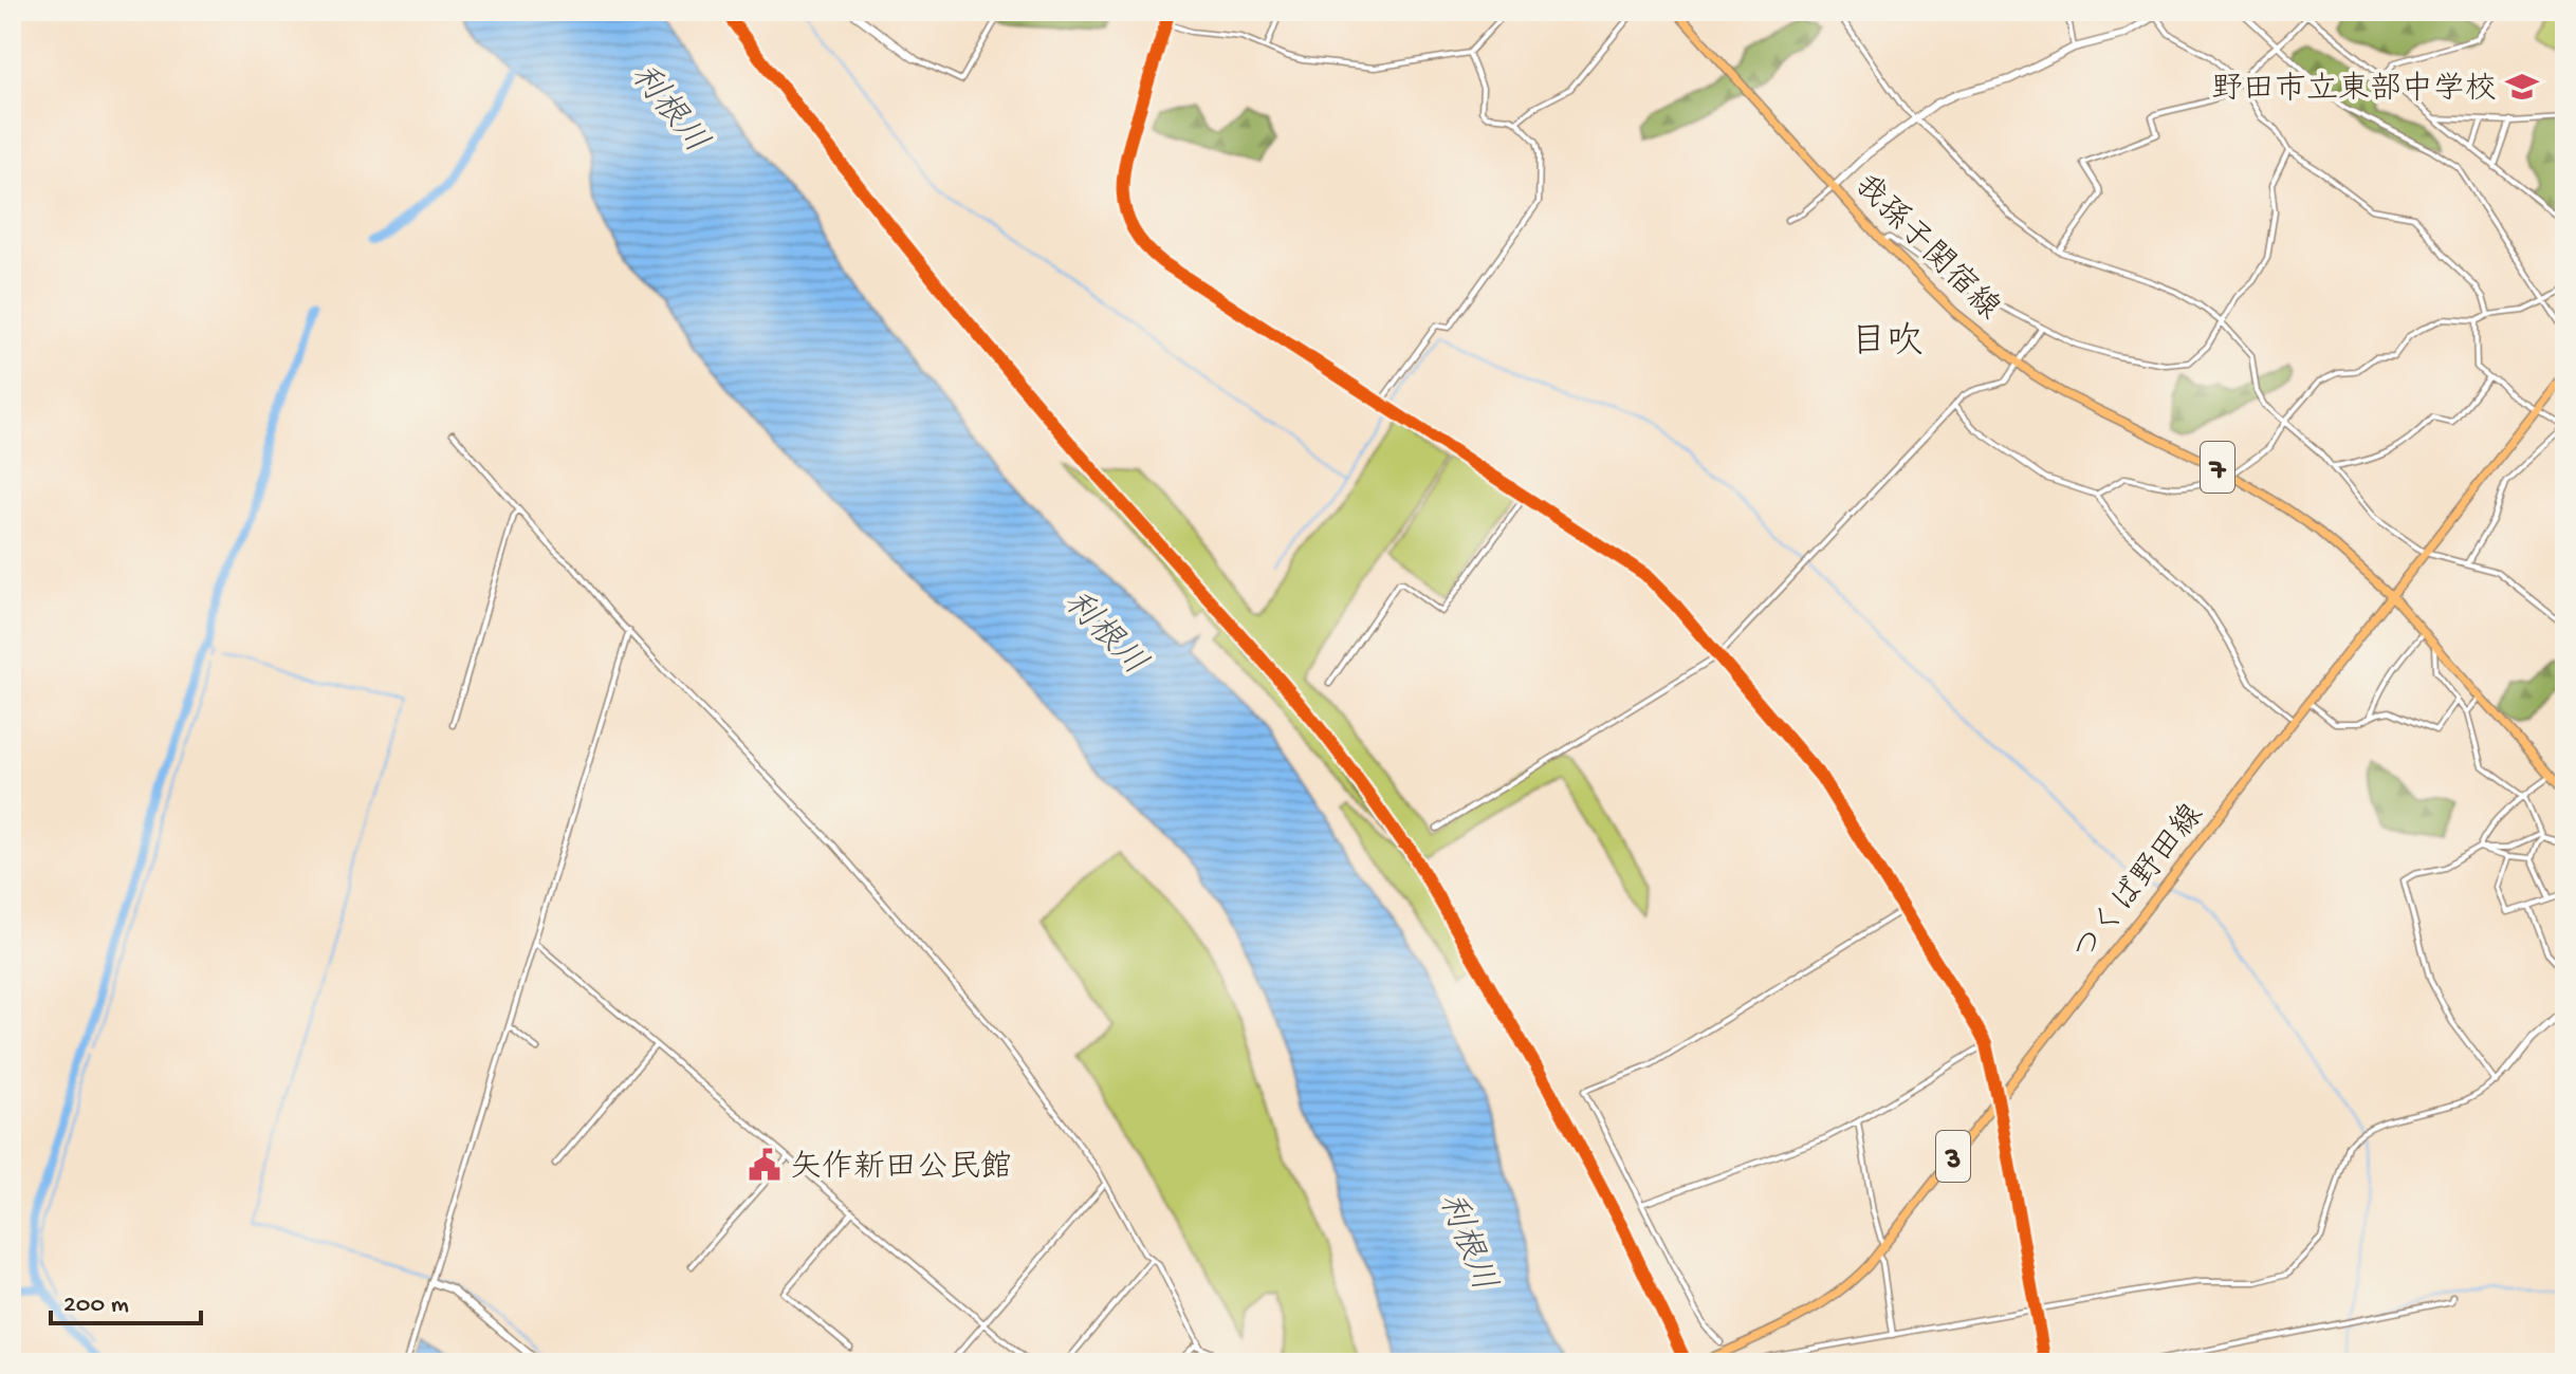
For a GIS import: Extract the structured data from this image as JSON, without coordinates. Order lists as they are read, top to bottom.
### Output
{
  "streets": {
    "main road": [
      "我孫子関宿線",
      "7",
      "つくば野田線",
      "3"
    ]
  },
  "crossings": [
    ["我孫子関宿線", "つくば野田線"]
  ],
  "districts": ["目吹"],
  "water": ["利根川"],
  "places": {
    "school or university": ["野田市立東部中学校"],
    "public building": ["矢作新田公民館"]
  },
  "scale_bar": "200 m"
}
